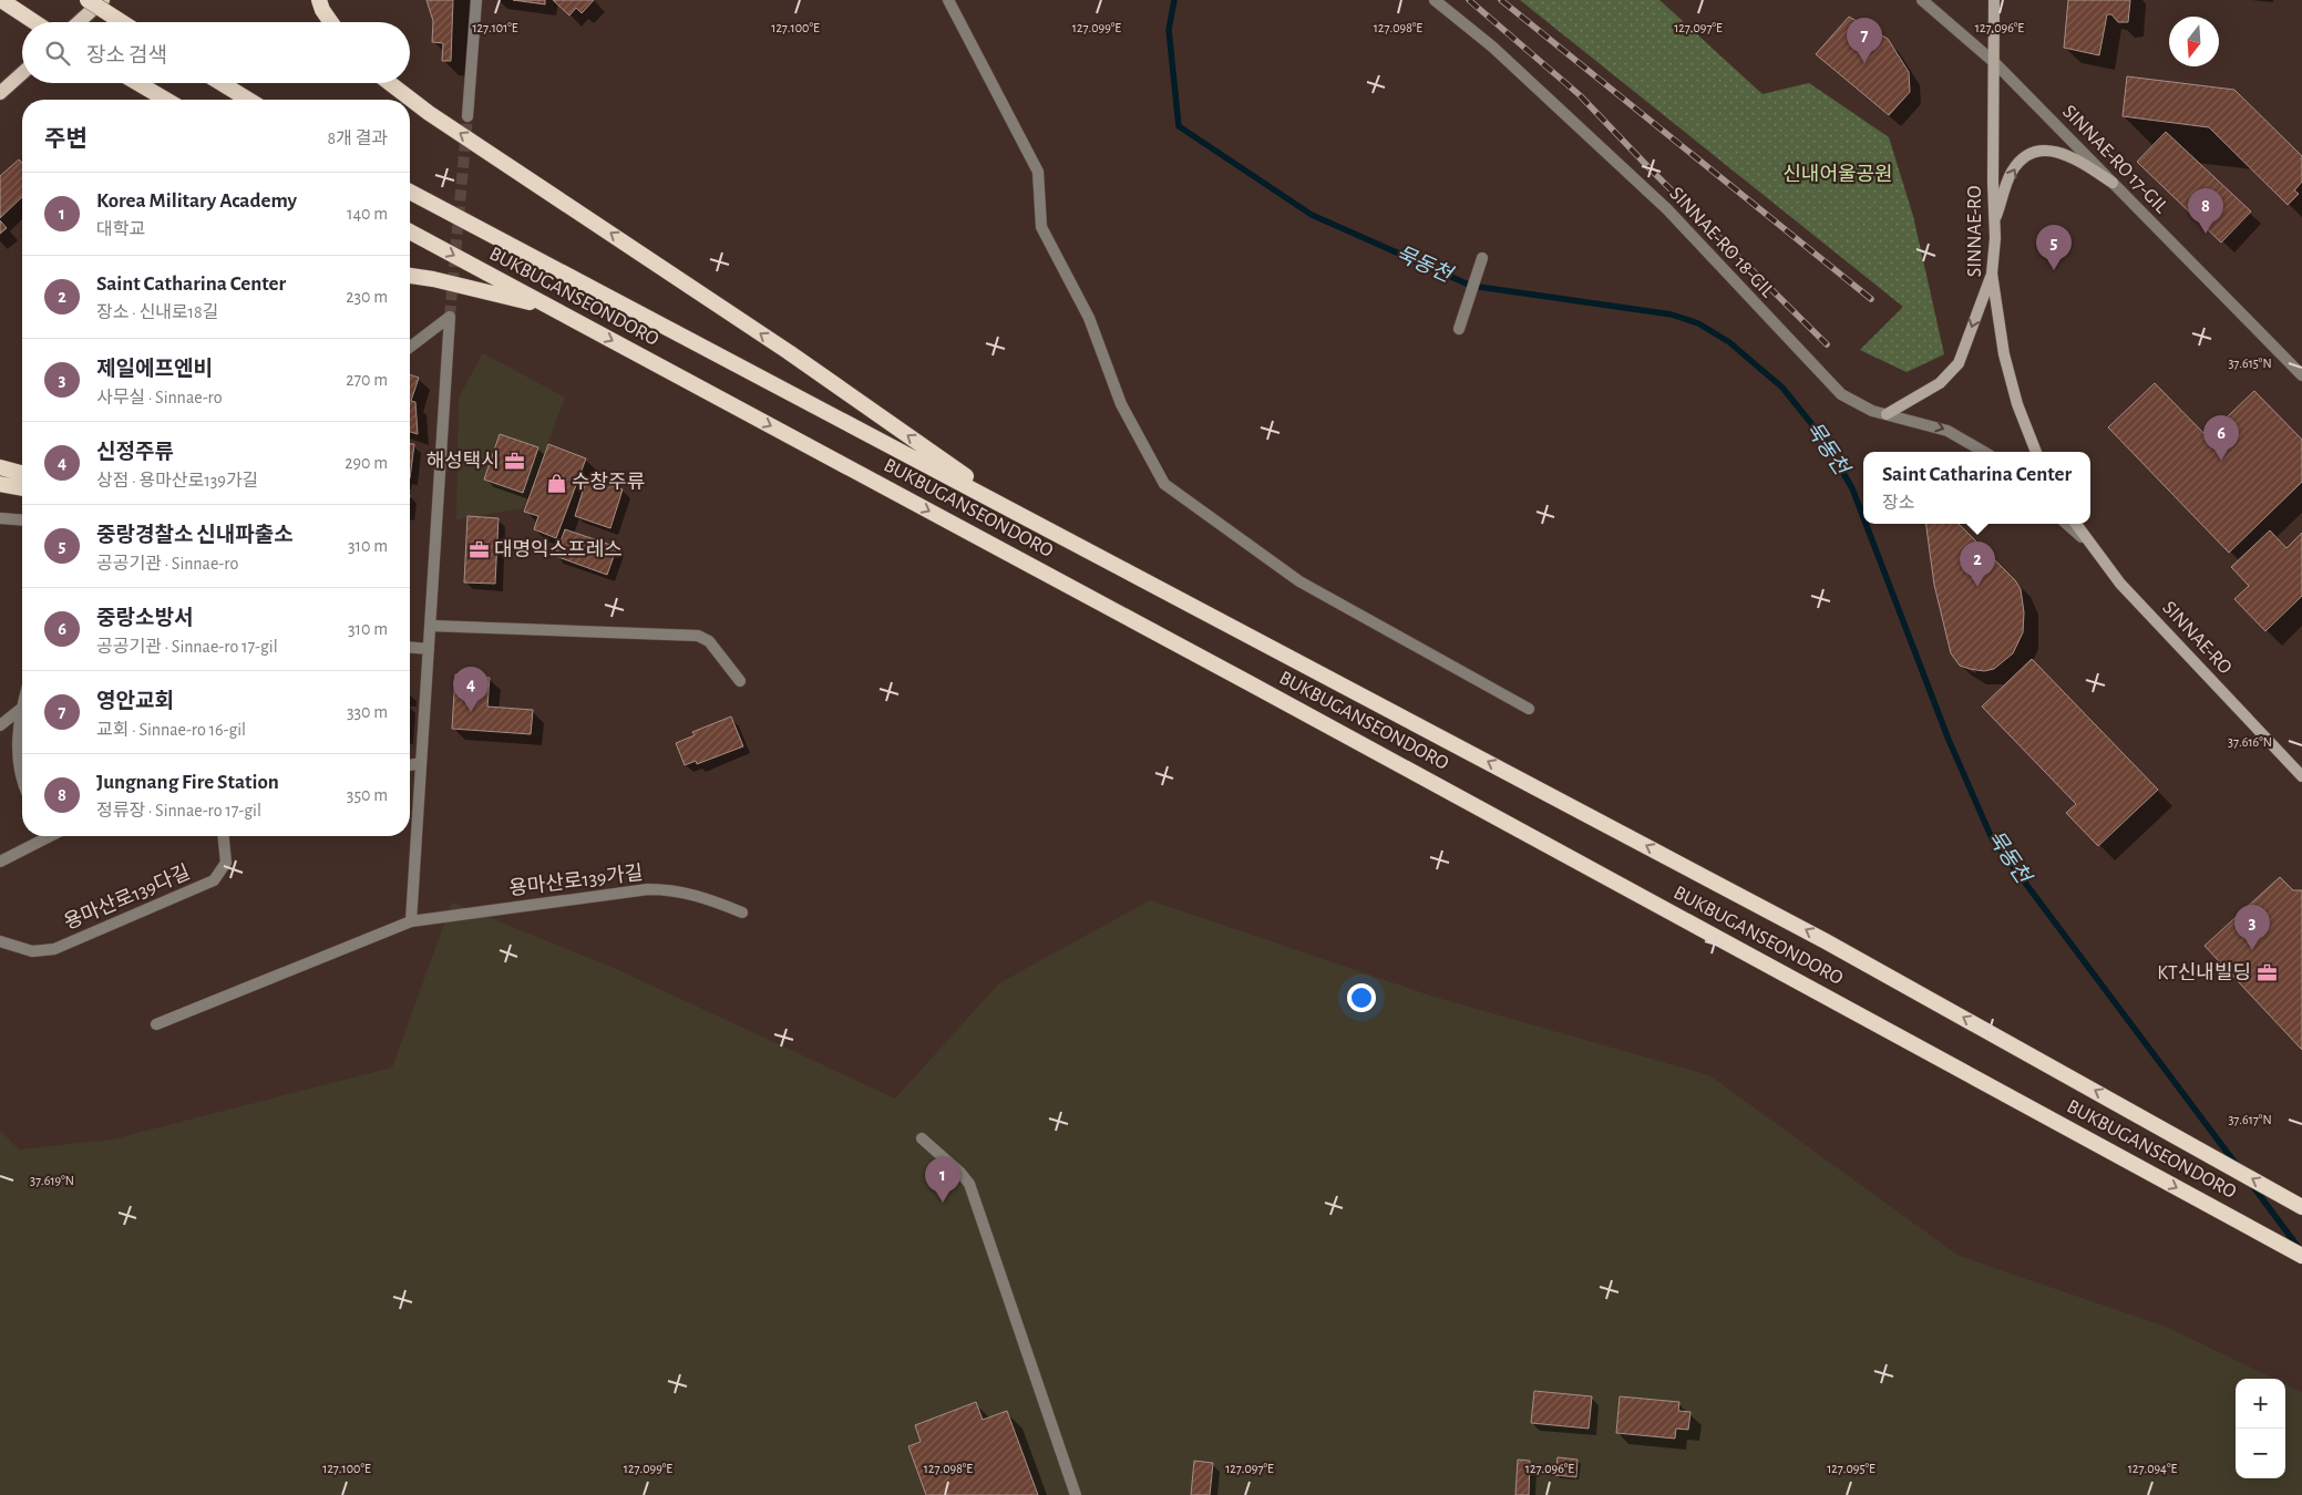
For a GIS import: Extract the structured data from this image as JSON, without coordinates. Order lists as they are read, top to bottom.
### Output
{
  "streets": {
    "highway": ["BUKBUGANSEONDORO"],
    "main road": ["SINNAE-RO"],
    "street": [
      "SINNAE-RO 17-GIL",
      "SINNAE-RO 18-GIL",
      "용마산로139가길",
      "용마산로139다길"
    ]
  },
  "crossings": [
    ["SINNAE-RO 17-GIL", "SINNAE-RO"]
  ],
  "water": ["묵동천"],
  "parks": ["신내어울공원"],
  "places": {
    "office": ["해성택시", "대명익스프레스", "KT신내빌딩"],
    "shop": ["수창주류"]
  },
  "north": "bottom",
  "page": {
    "pins": [
      "7",
      "8",
      "5",
      "6",
      "2",
      "4",
      "3",
      "1"
    ],
    "search": "장소 검색",
    "heading": ["주변", "8개 결과"],
    "list": [
      {
        "mark": "1",
        "name": "Korea Military Academy",
        "note": "대학교",
        "value": "140 m"
      },
      {
        "mark": "2",
        "name": "Saint Catharina Center",
        "note": "장소 · 신내로18길",
        "value": "230 m"
      },
      {
        "mark": "3",
        "name": "제일에프엔비",
        "note": "사무실 · Sinnae-ro",
        "value": "270 m"
      },
      {
        "mark": "4",
        "name": "신정주류",
        "note": "상점 · 용마산로139가길",
        "value": "290 m"
      },
      {
        "mark": "5",
        "name": "중랑경찰소 신내파출소",
        "note": "공공기관 · Sinnae-ro",
        "value": "310 m"
      },
      {
        "mark": "6",
        "name": "중랑소방서",
        "note": "공공기관 · Sinnae-ro 17-gil",
        "value": "310 m"
      },
      {
        "mark": "7",
        "name": "영안교회",
        "note": "교회 · Sinnae-ro 16-gil",
        "value": "330 m"
      },
      {
        "mark": "8",
        "name": "Jungnang Fire Station",
        "note": "정류장 · Sinnae-ro 17-gil",
        "value": "350 m"
      }
    ],
    "popup": ["Saint Catharina Center", "장소"],
    "map_buttons": ["+", "−"]
  },
  "coordinates": [
    "127.101°E",
    "127.100°E",
    "127.099°E",
    "127.098°E",
    "127.097°E",
    "127.096°E",
    "37.615°N",
    "37.616°N",
    "37.617°N",
    "37.619°N",
    "127.095°E",
    "127.094°E"
  ]
}
